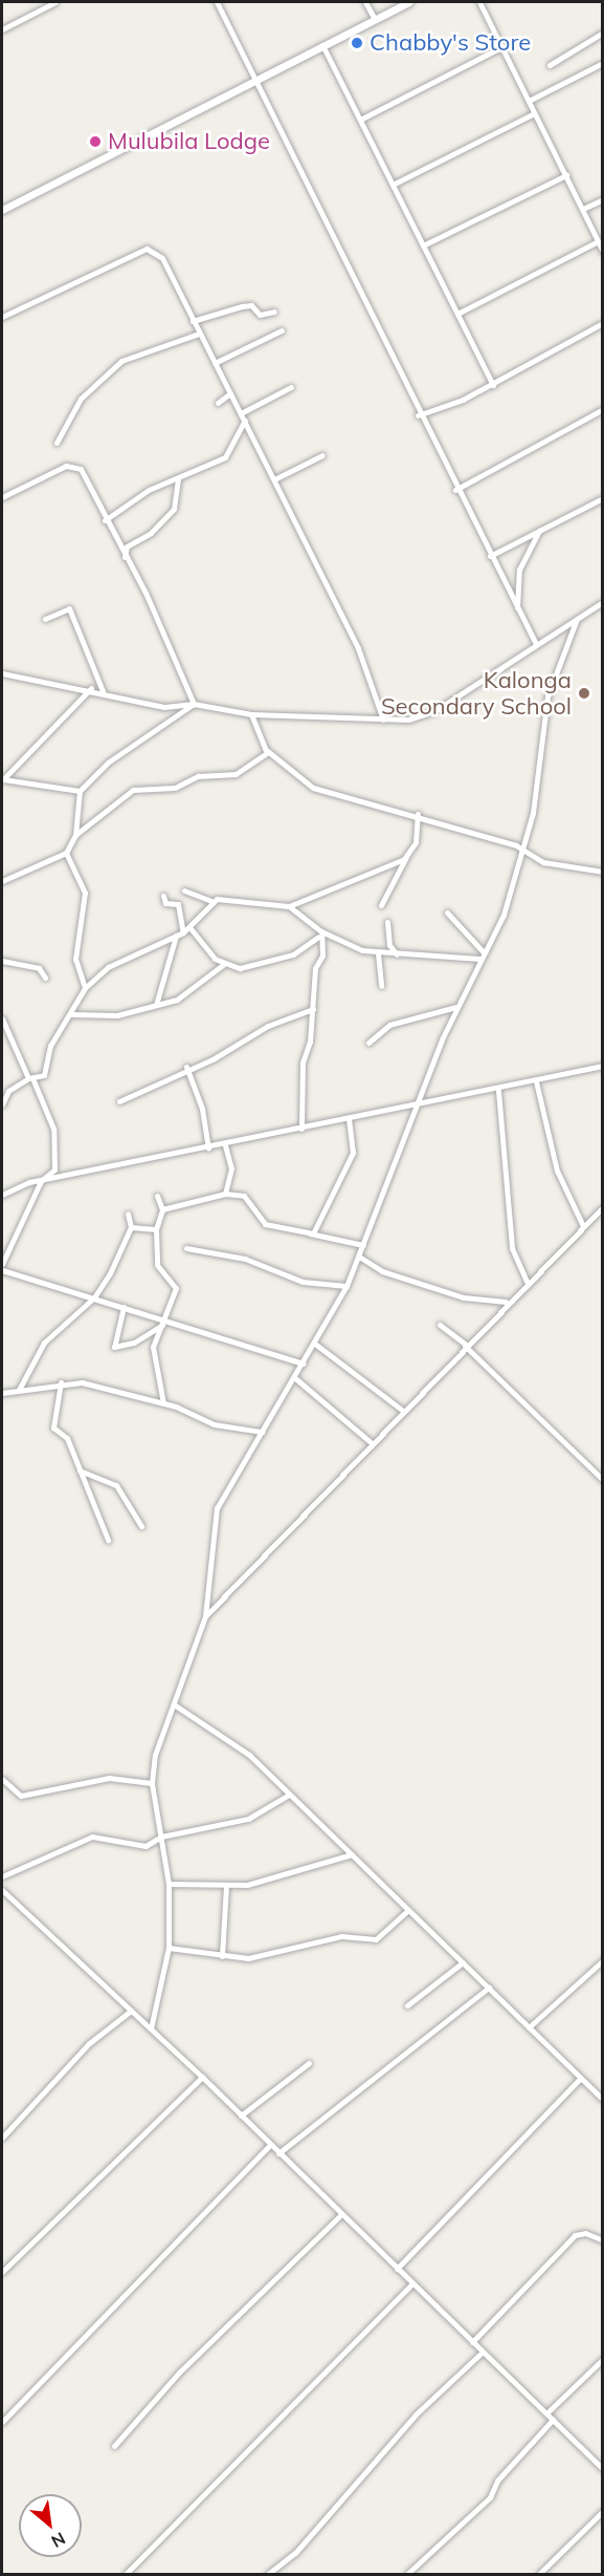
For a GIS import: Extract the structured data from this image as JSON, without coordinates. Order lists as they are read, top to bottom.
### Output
{
  "places": ["Chabby's Store", "Mulubila Lodge", "Kalonga Secondary School"],
  "north": "bottom right"
}
